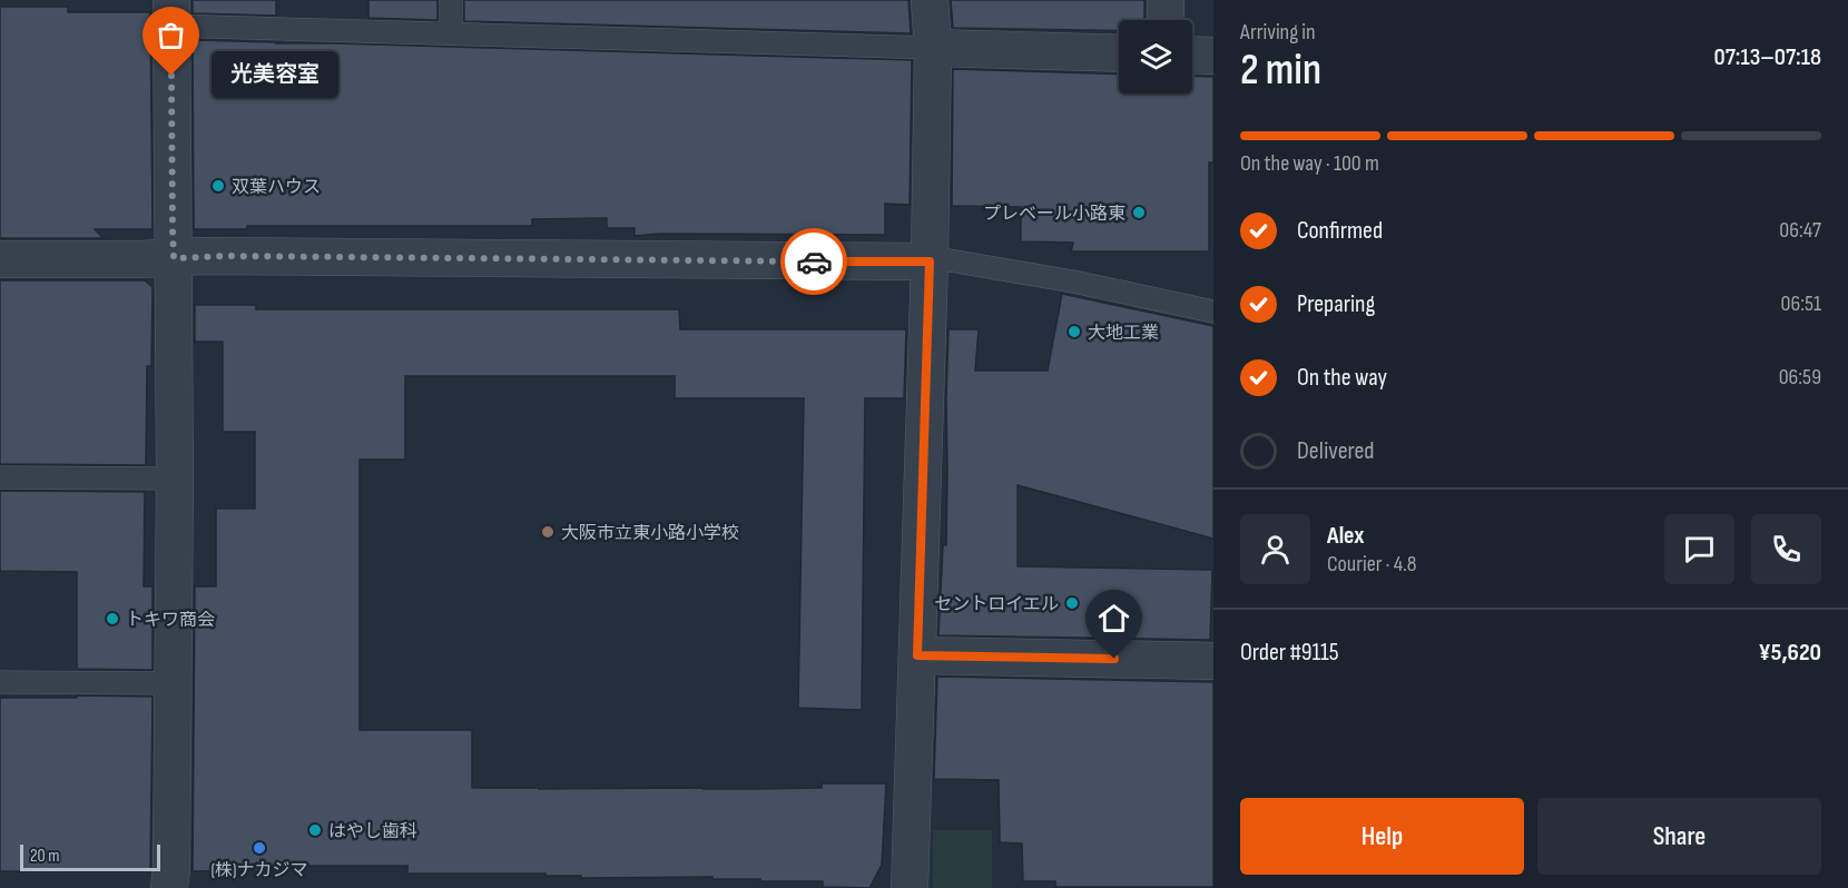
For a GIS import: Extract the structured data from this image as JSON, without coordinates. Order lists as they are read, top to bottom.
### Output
{
  "places": [
    "光美容室",
    "双葉ハウス",
    "プレベール小路東",
    "大地工業",
    "大阪市立東小路小学校",
    "セントロイエル",
    "トキワ商会",
    "はやし歯科",
    "(株)ナカジマ"
  ],
  "scale_bar": "20 m",
  "page": {
    "heading": ["2 min", "Arriving in", "07:13–07:18"],
    "panel": [
      "Alex",
      "Courier · 4.8",
      "Order #9115",
      "¥5,620"
    ],
    "bubble": "光美容室",
    "bar": "On the way · 100 m",
    "list": [
      ["Confirmed", "06:47"],
      ["Preparing", "06:51"],
      ["On the way", "06:59"],
      "Delivered"
    ],
    "buttons": ["Help", "Share"],
    "scale": "20 m"
  }
}
